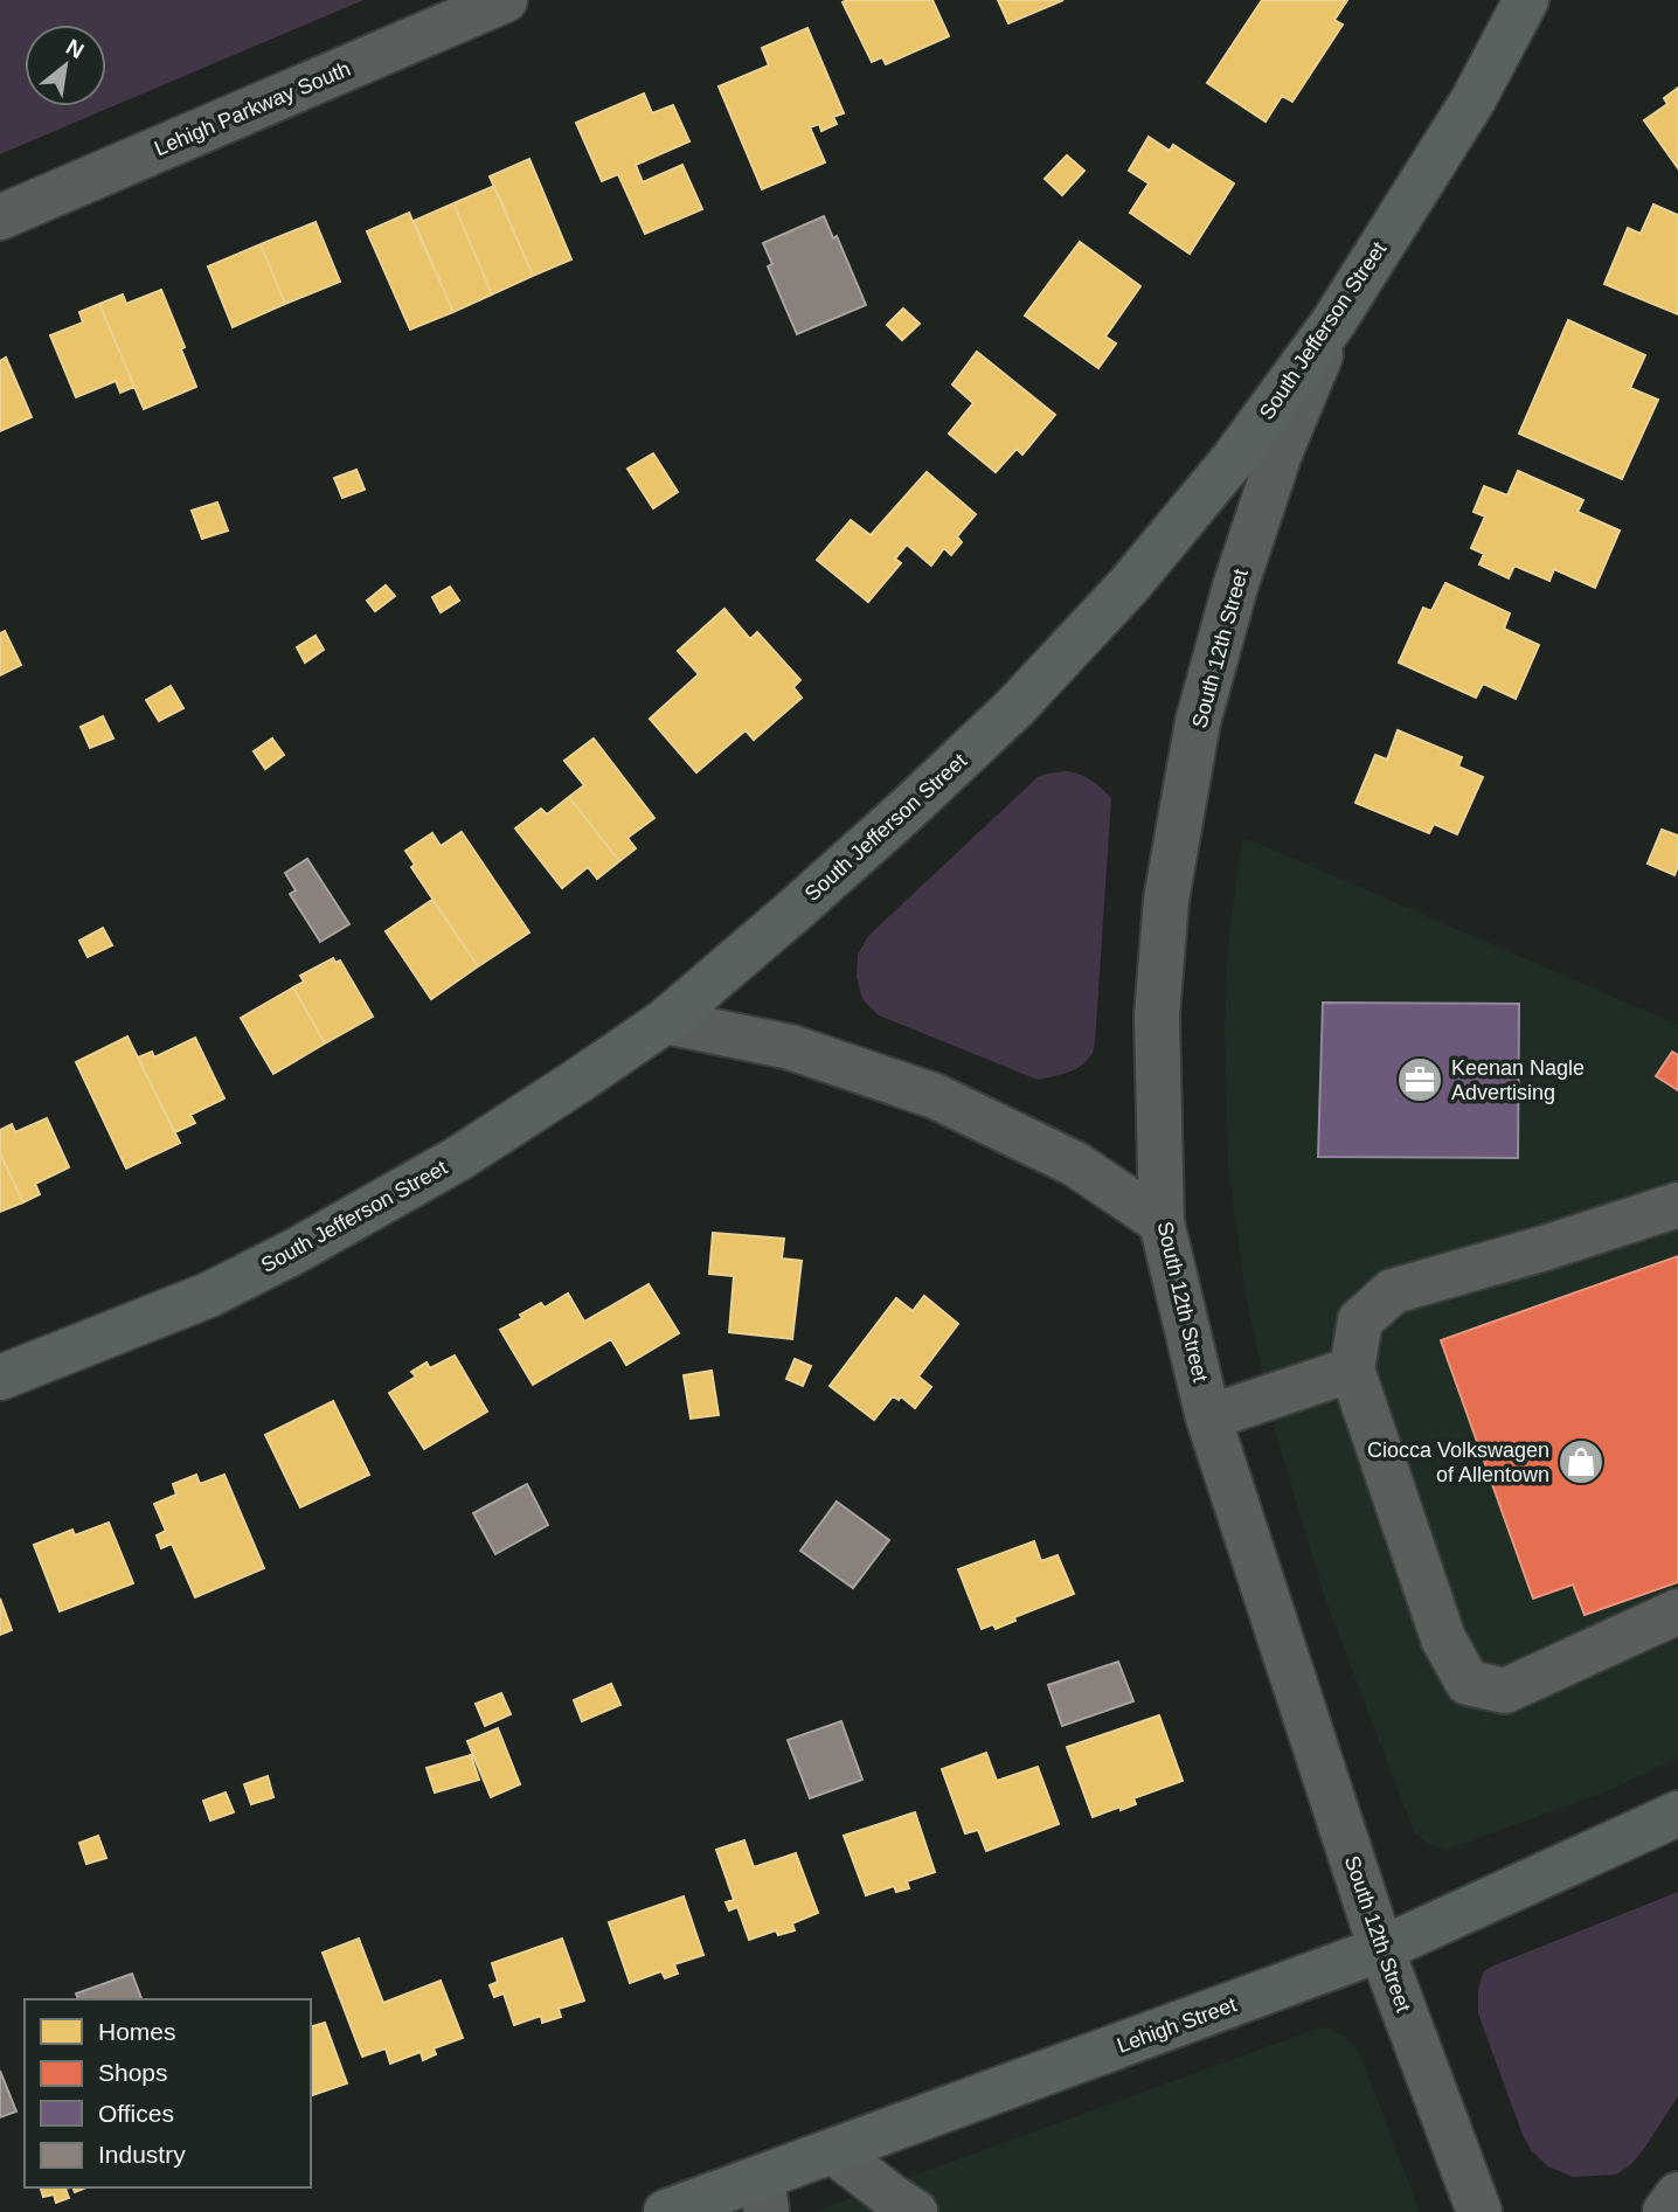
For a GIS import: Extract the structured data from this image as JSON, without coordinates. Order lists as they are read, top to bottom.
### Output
{
  "streets": {
    "main road": ["South Jefferson Street", "Lehigh Street"],
    "street": ["Lehigh Parkway South", "South 12th Street"]
  },
  "crossings": [
    ["South Jefferson Street", "South 12th Street"],
    ["South 12th Street", "Lehigh Street"]
  ],
  "places": {
    "office": ["Keenan Nagle Advertising"],
    "shop": ["Ciocca Volkswagen of Allentown"]
  },
  "legend": [
    "Homes",
    "Shops",
    "Offices",
    "Industry"
  ],
  "north": "top right"
}
